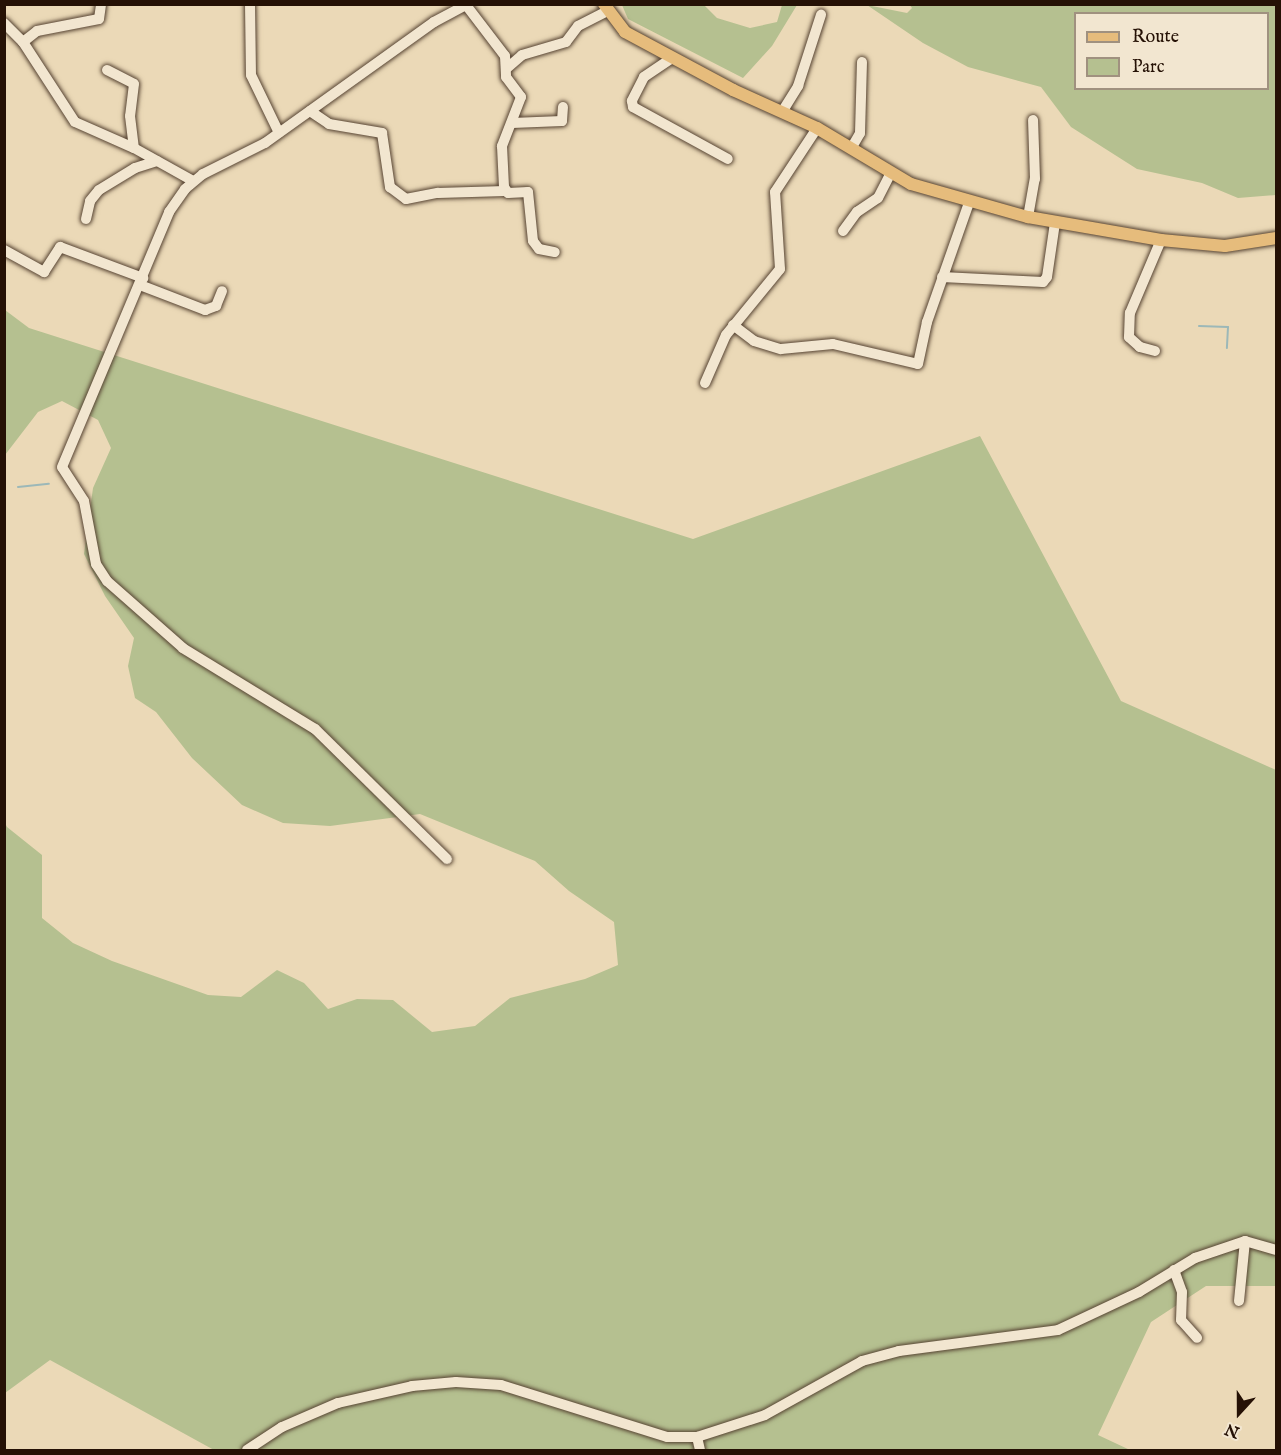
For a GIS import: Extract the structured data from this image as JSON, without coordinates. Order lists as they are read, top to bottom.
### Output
{
  "legend": ["Route", "Parc"],
  "north": "bottom"
}
